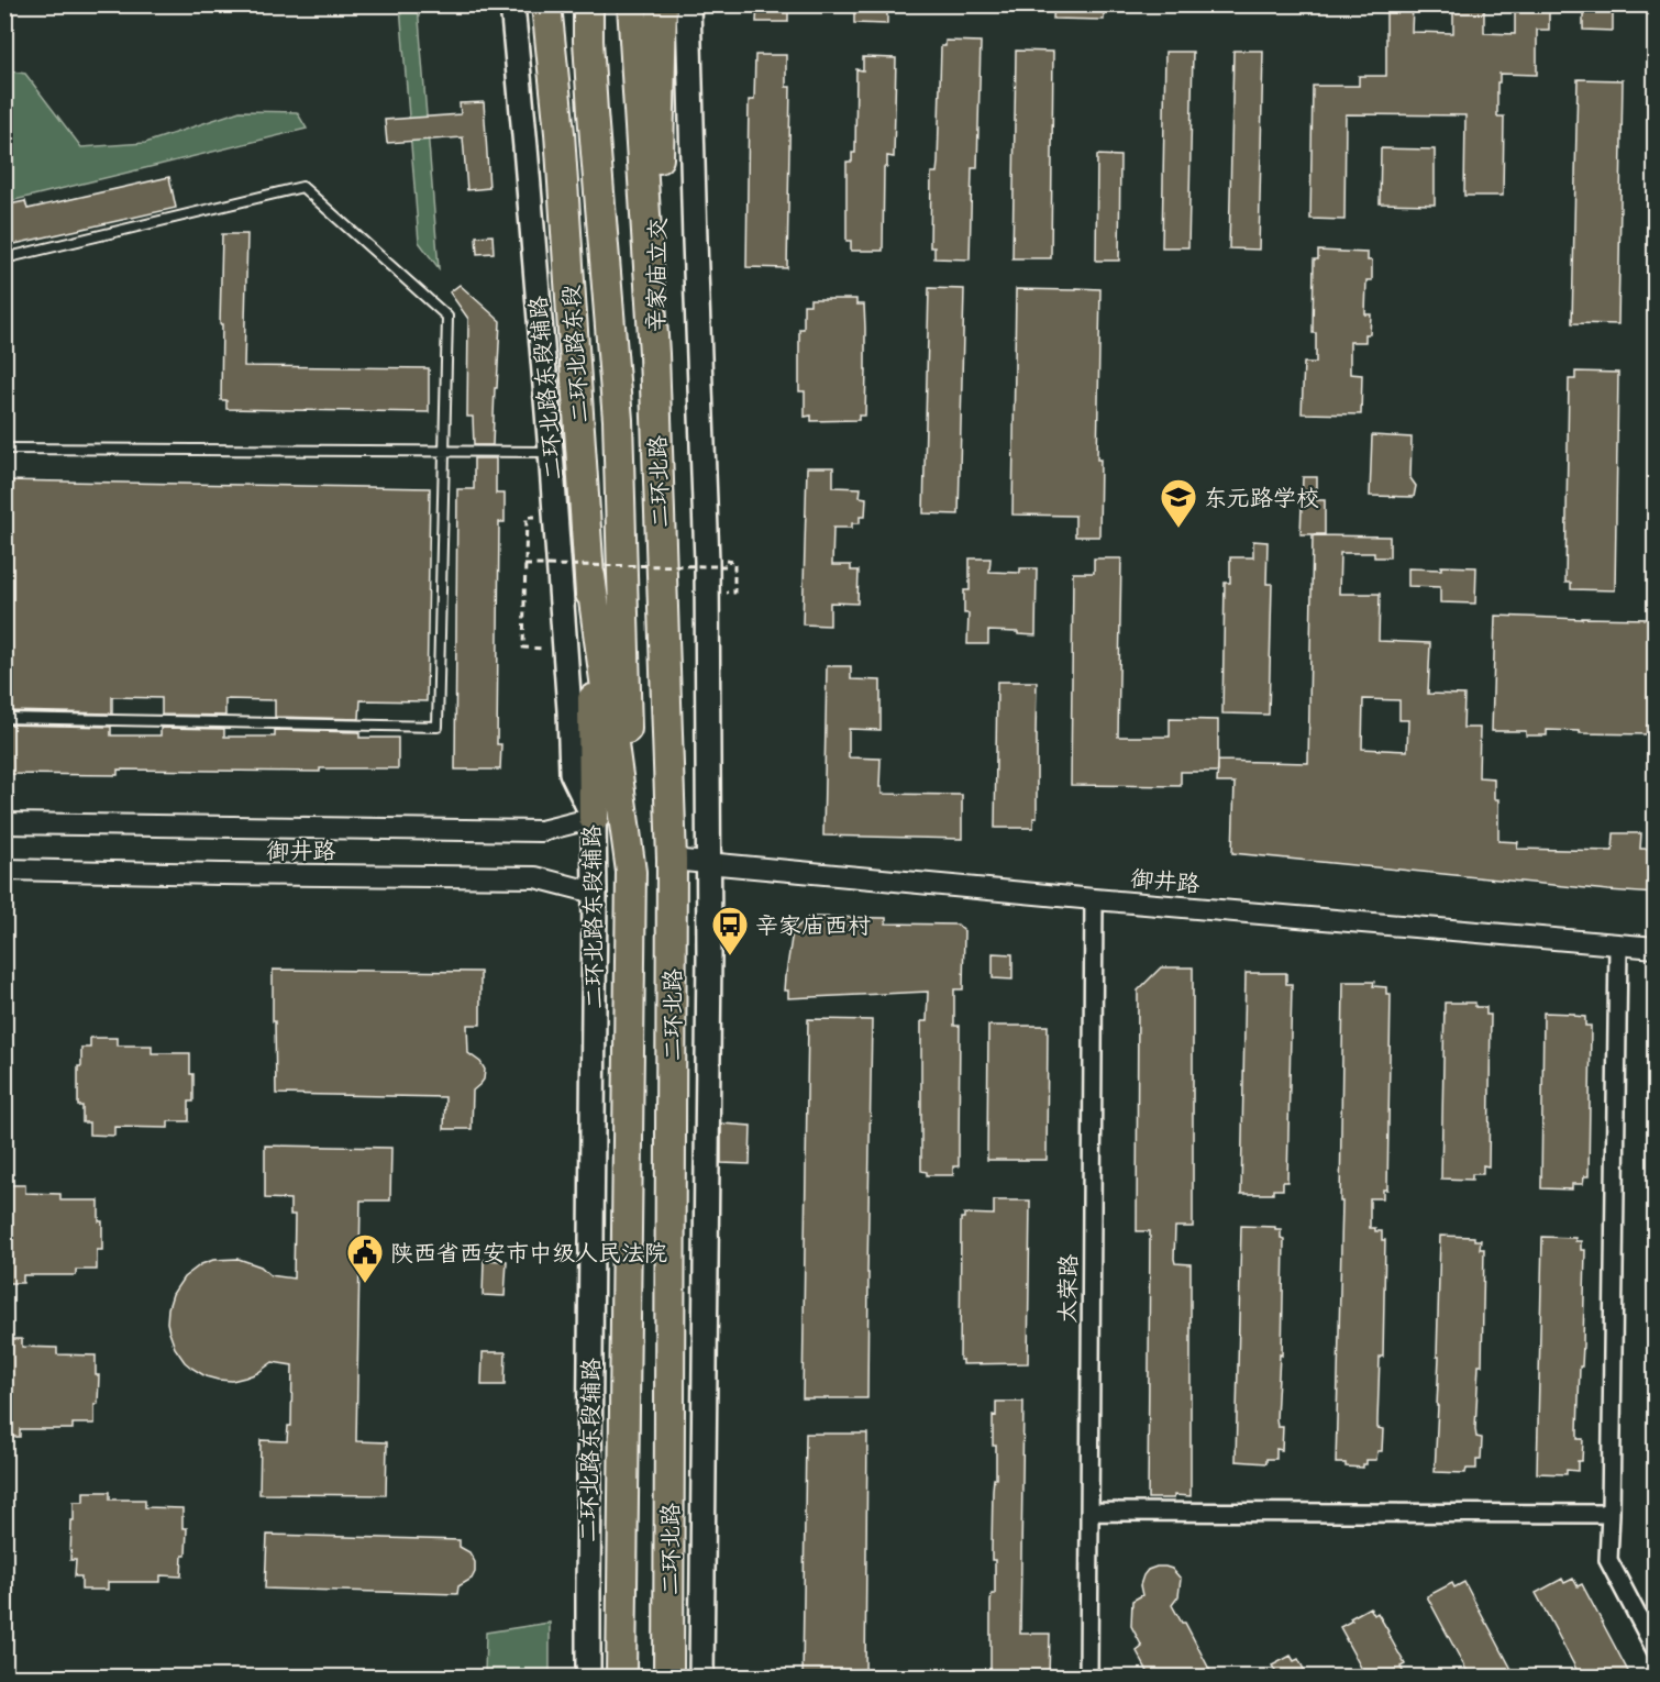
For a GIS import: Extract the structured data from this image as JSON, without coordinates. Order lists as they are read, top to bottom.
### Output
{
  "streets": {
    "highway": ["辛家庙立交", "二环北路东段", "二环北路"],
    "main road": ["二环北路东段辅路"],
    "street": ["御井路", "太荣路"]
  },
  "crossings": [
    ["辛家庙立交", "二环北路"],
    ["二环北路东段", "二环北路"],
    ["二环北路东段辅路", "御井路"],
    ["二环北路", "御井路"],
    ["御井路", "太荣路"]
  ],
  "places": {
    "school or university": ["东元路学校"],
    "bus stop": ["辛家庙西村"],
    "public building": ["陕西省西安市中级人民法院"]
  }
}
